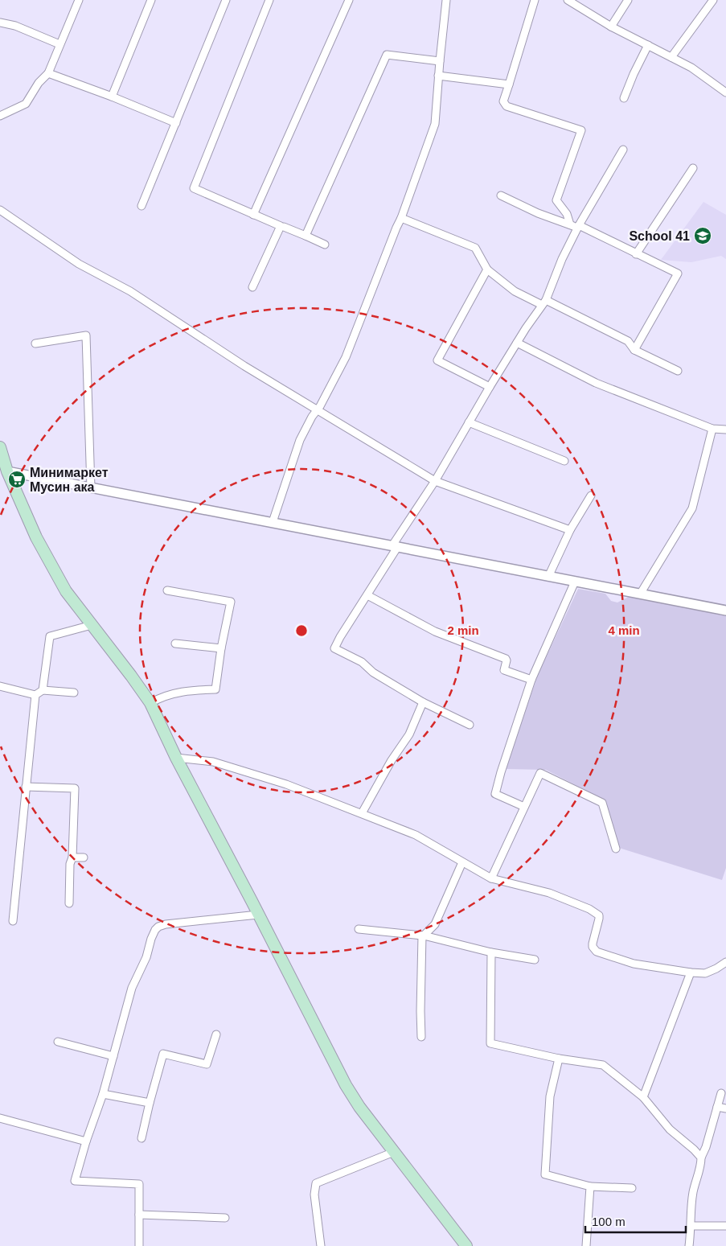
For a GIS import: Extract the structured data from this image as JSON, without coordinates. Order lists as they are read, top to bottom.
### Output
{
  "places": {
    "school or university": ["School 41"],
    "supermarket": ["Минимаркет Мусин ака"]
  },
  "scale_bar": "100 m",
  "rings": ["2 min", "4 min"]
}
